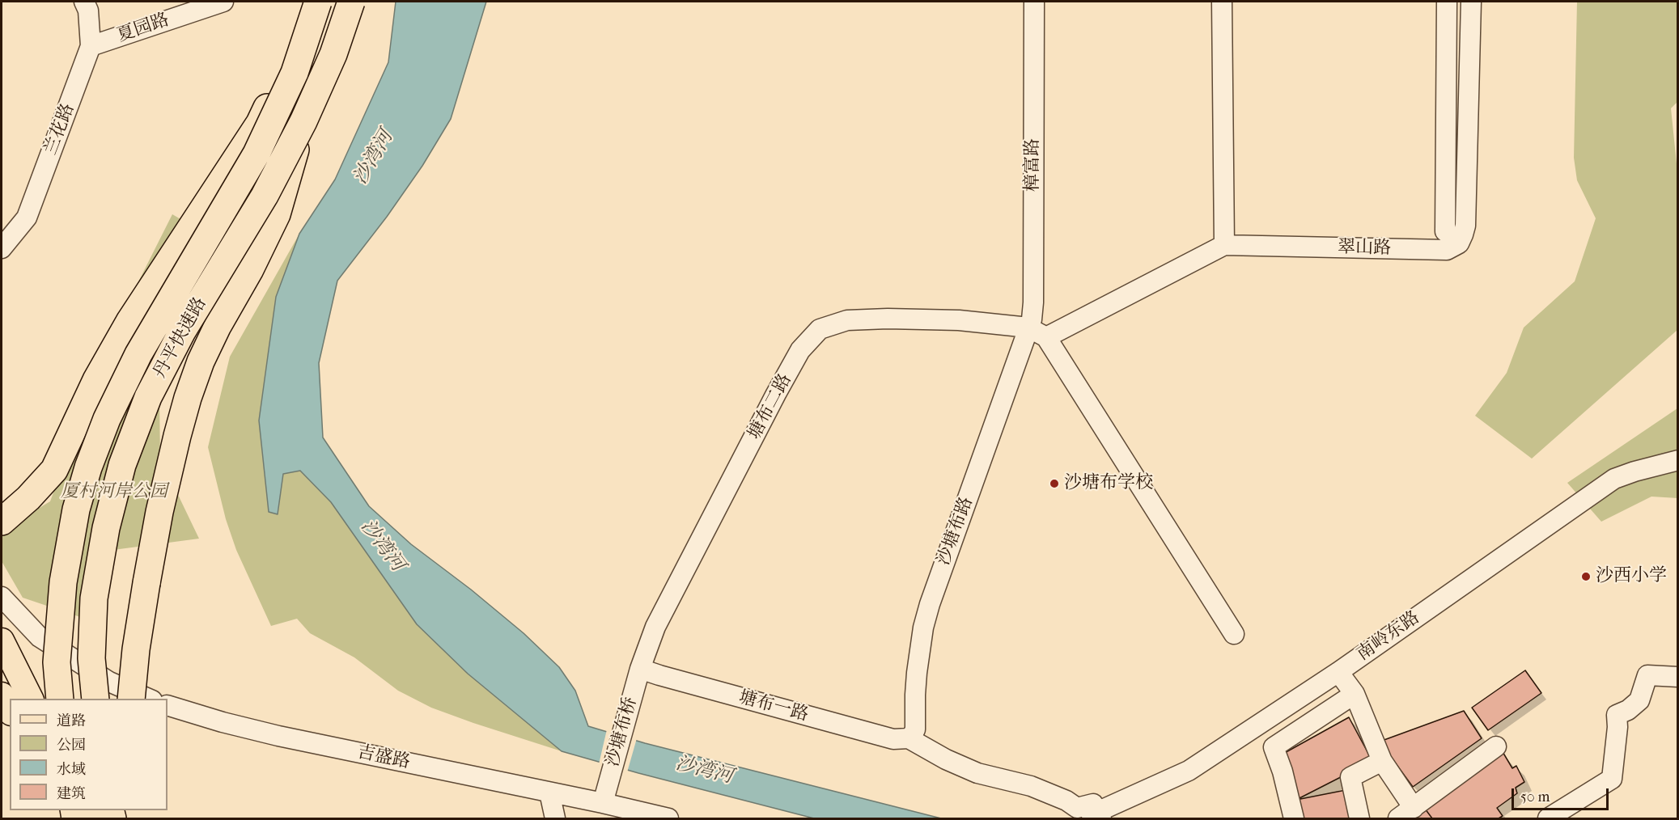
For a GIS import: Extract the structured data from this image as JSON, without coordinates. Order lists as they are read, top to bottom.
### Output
{
  "streets": {
    "highway": ["丹平快速路"],
    "street": [
      "夏园路",
      "兰花路",
      "樟富路",
      "翠山路",
      "塘布二路",
      "沙塘布路",
      "南岭东路",
      "塘布一路",
      "沙塘布桥",
      "吉盛路"
    ]
  },
  "crossings": [
    ["夏园路", "兰花路"],
    ["樟富路", "塘布二路"],
    ["樟富路", "沙塘布路"],
    ["塘布二路", "沙塘布路"],
    ["塘布二路", "塘布一路"],
    ["塘布二路", "沙塘布桥"],
    ["沙塘布路", "塘布一路"],
    ["塘布一路", "沙塘布桥"],
    ["沙塘布桥", "吉盛路"]
  ],
  "water": ["沙湾河"],
  "parks": ["厦村河岸公园"],
  "places": ["沙塘布学校", "沙西小学"],
  "legend": [
    "道路",
    "公园",
    "水域",
    "建筑"
  ],
  "scale_bar": "50 m"
}
